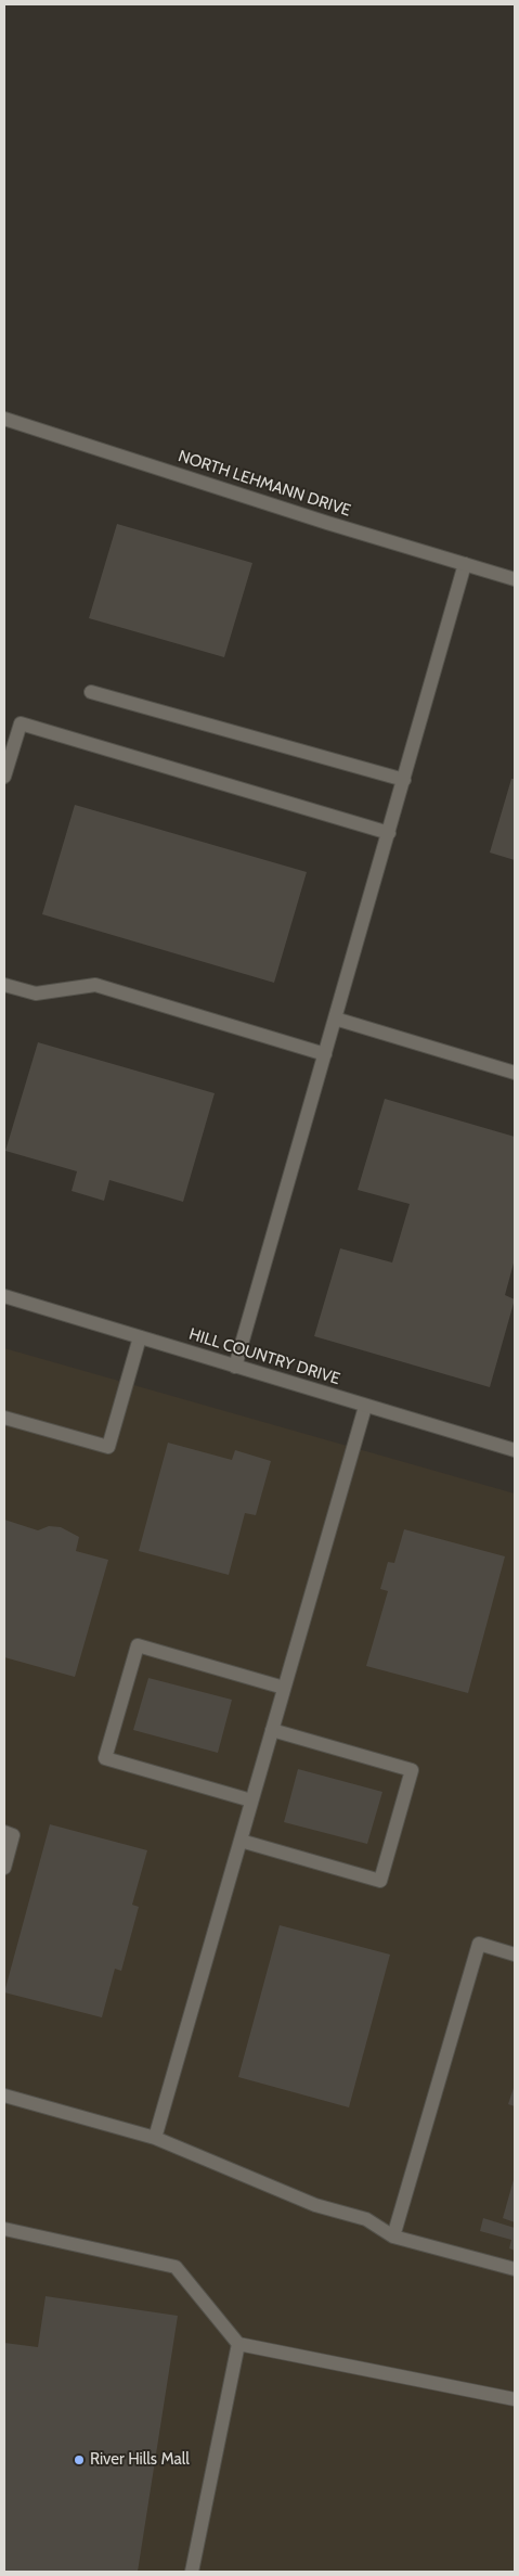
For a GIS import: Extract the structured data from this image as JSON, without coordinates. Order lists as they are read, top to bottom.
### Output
{
  "streets": {
    "street": ["NORTH LEHMANN DRIVE", "HILL COUNTRY DRIVE"]
  },
  "places": ["River Hills Mall"]
}
